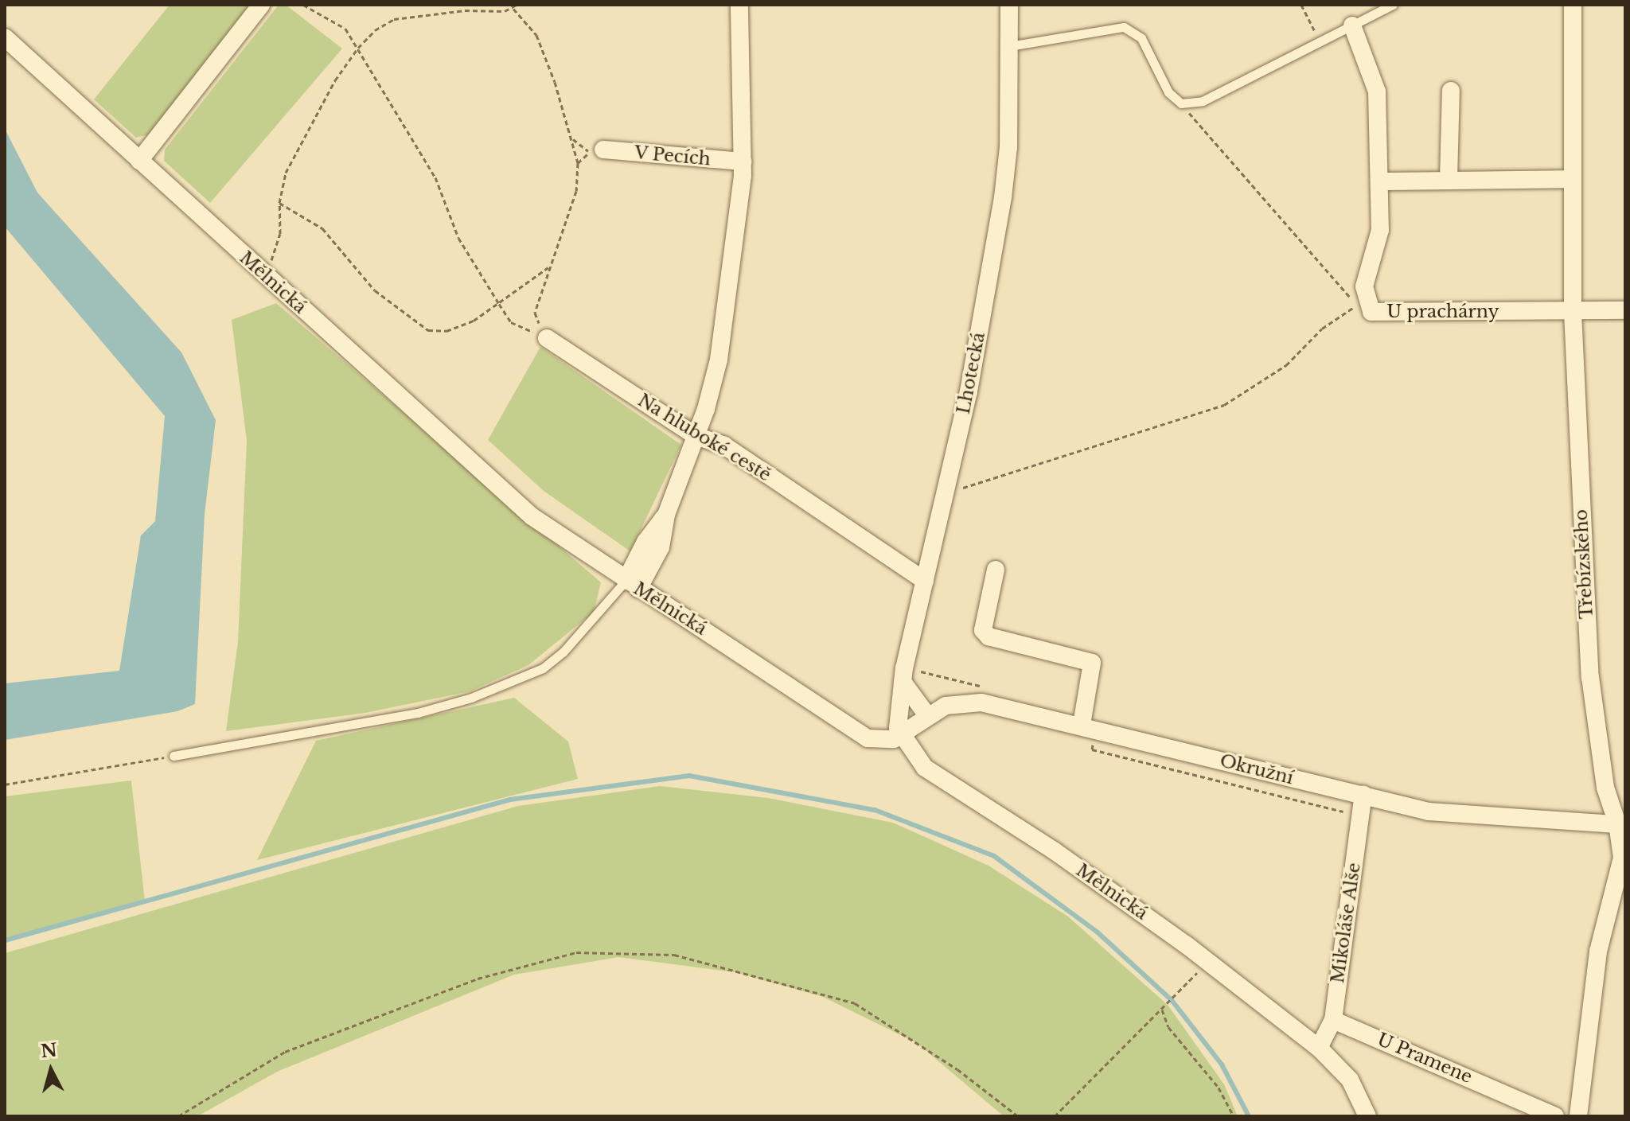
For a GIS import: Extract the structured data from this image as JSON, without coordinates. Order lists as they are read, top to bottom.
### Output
{
  "streets": {
    "street": [
      "V Pecích",
      "Mělnická",
      "U prachárny",
      "Lhotecká",
      "Na hluboké cestě",
      "Třebízského",
      "Okružní",
      "Mikoláše Alše",
      "U Pramene"
    ]
  },
  "crossings": [
    ["Mělnická", "Lhotecká"],
    ["Mělnická", "Okružní"],
    ["Mělnická", "Mikoláše Alše"],
    ["U prachárny", "Třebízského"],
    ["Lhotecká", "Na hluboké cestě"],
    ["Lhotecká", "Okružní"],
    ["Třebízského", "Okružní"],
    ["Okružní", "Mikoláše Alše"],
    ["Mikoláše Alše", "U Pramene"]
  ],
  "north": "top"
}
